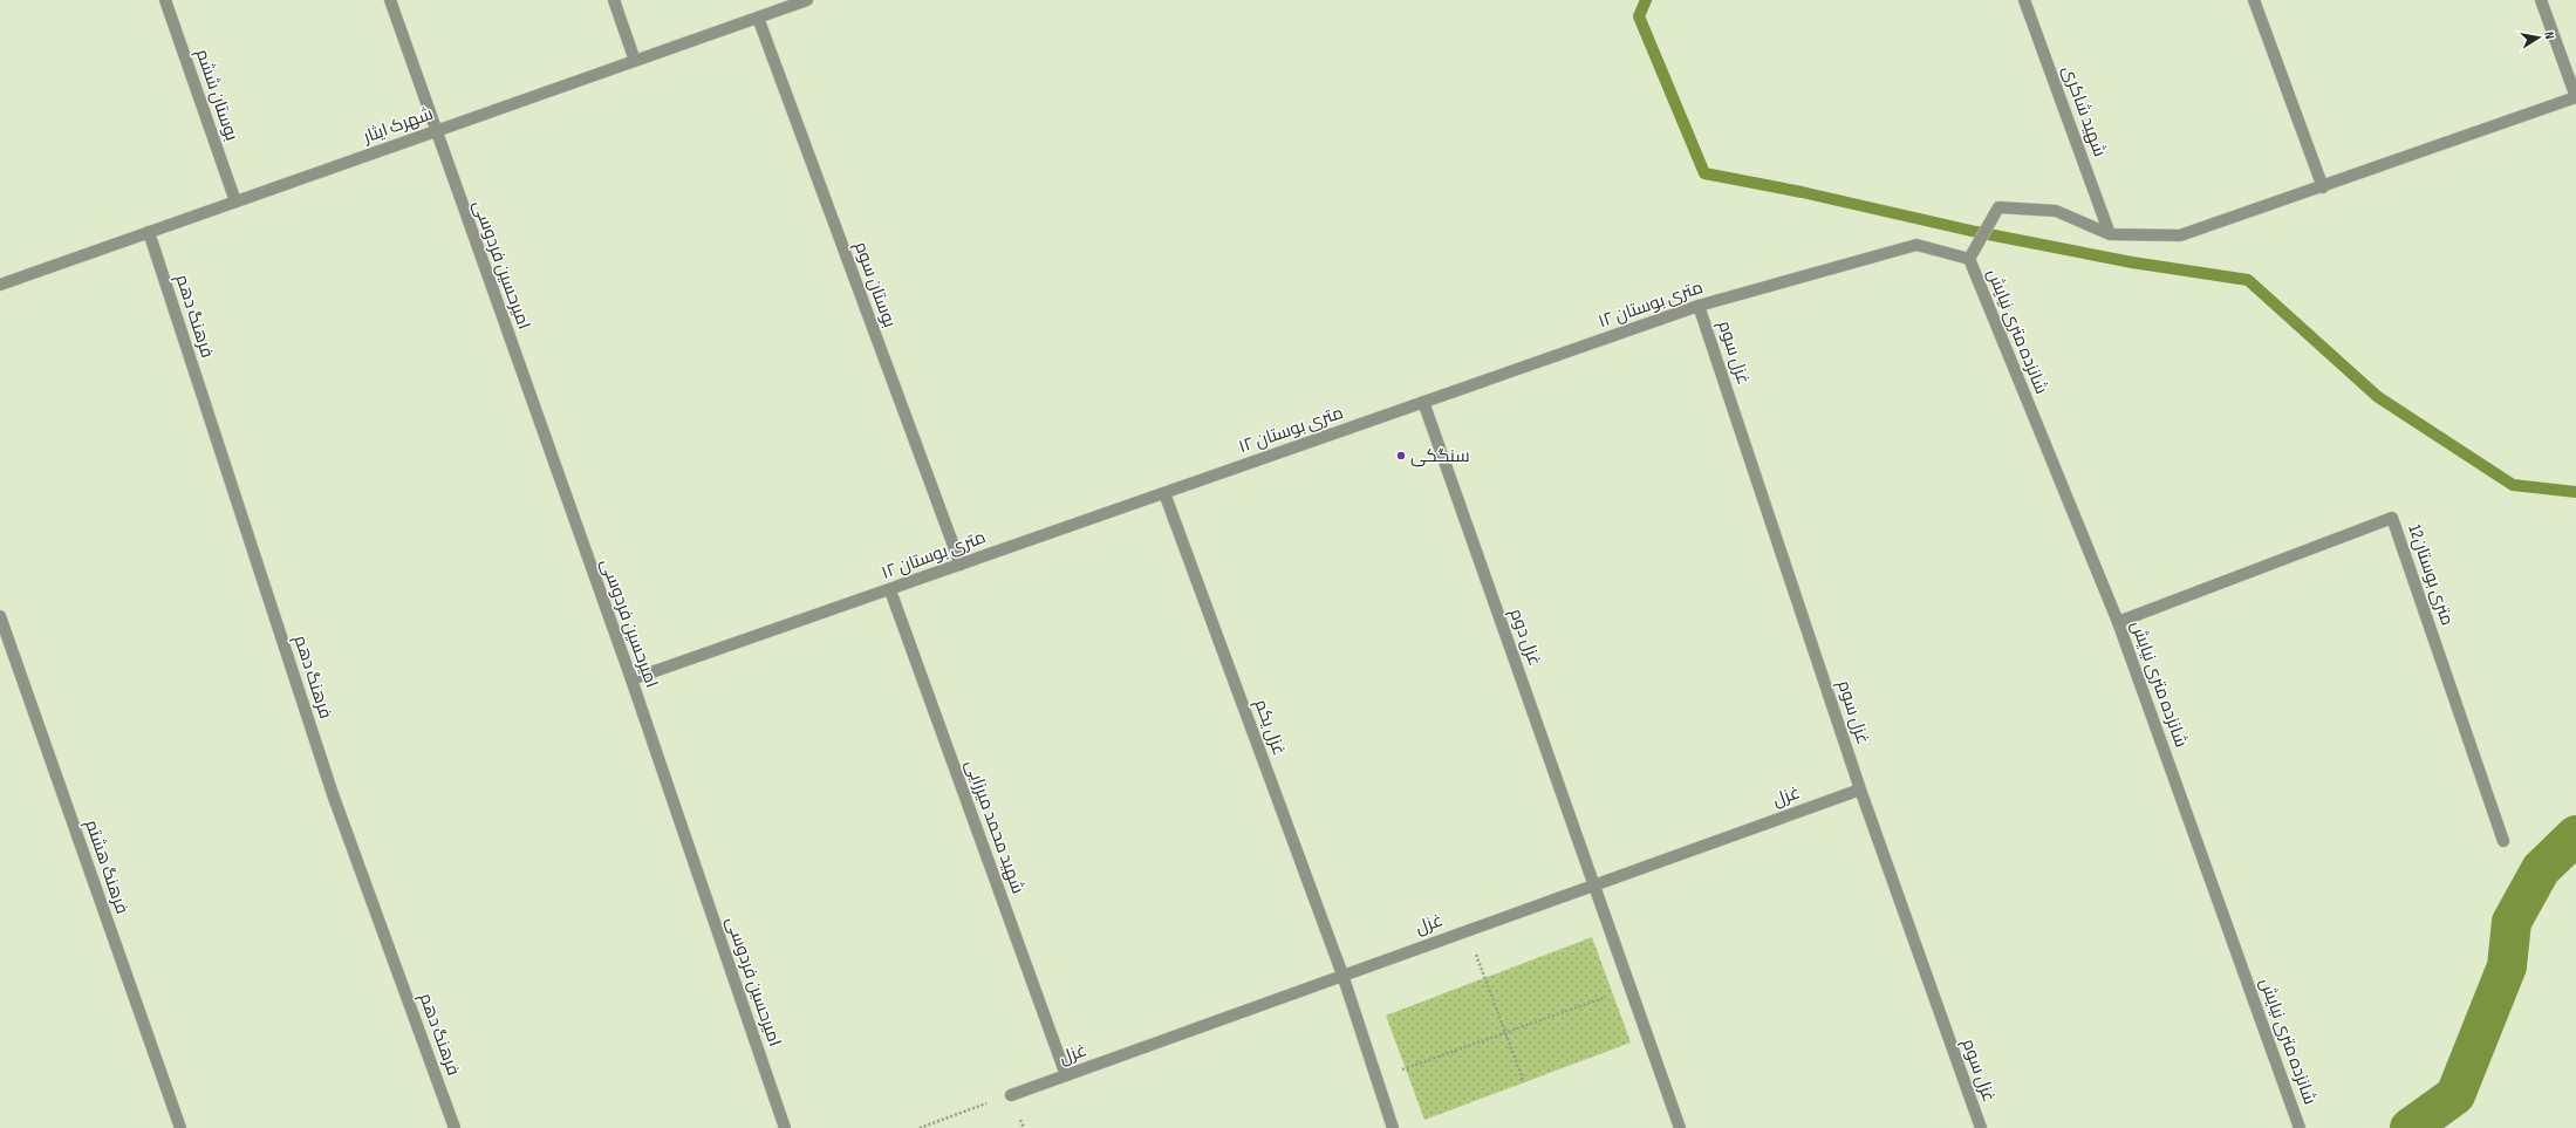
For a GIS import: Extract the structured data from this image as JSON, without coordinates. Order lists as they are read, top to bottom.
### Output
{
  "streets": {
    "street": [
      "بوستان ششم",
      "شهید شاکری",
      "شهرک ایثار",
      "امیرحسین فردوسی",
      "بوستان سوم",
      "۱۲ متری بوستان",
      "فرهنگ دهم",
      "شانزده متری نیایش",
      "غزل سوم",
      "12متری بوستان",
      "غزل دوم",
      "غزل یکم",
      "غزل",
      "شهید محمد میرزایی",
      "فرهنگ هشتم"
    ]
  },
  "crossings": [
    ["بوستان ششم", "شهرک ایثار"],
    ["شهرک ایثار", "امیرحسین فردوسی"],
    ["شهرک ایثار", "بوستان سوم"],
    ["شهرک ایثار", "فرهنگ دهم"],
    ["امیرحسین فردوسی", "۱۲ متری بوستان"],
    ["بوستان سوم", "۱۲ متری بوستان"],
    ["۱۲ متری بوستان", "شانزده متری نیایش"],
    ["۱۲ متری بوستان", "غزل سوم"],
    ["۱۲ متری بوستان", "غزل دوم"],
    ["۱۲ متری بوستان", "غزل یکم"],
    ["۱۲ متری بوستان", "شهید محمد میرزایی"],
    ["شانزده متری نیایش", "12متری بوستان"],
    ["غزل سوم", "غزل"],
    ["غزل دوم", "غزل"],
    ["غزل یکم", "غزل"],
    ["غزل", "شهید محمد میرزایی"]
  ],
  "places": ["سنگکی"],
  "north": "right"
}
